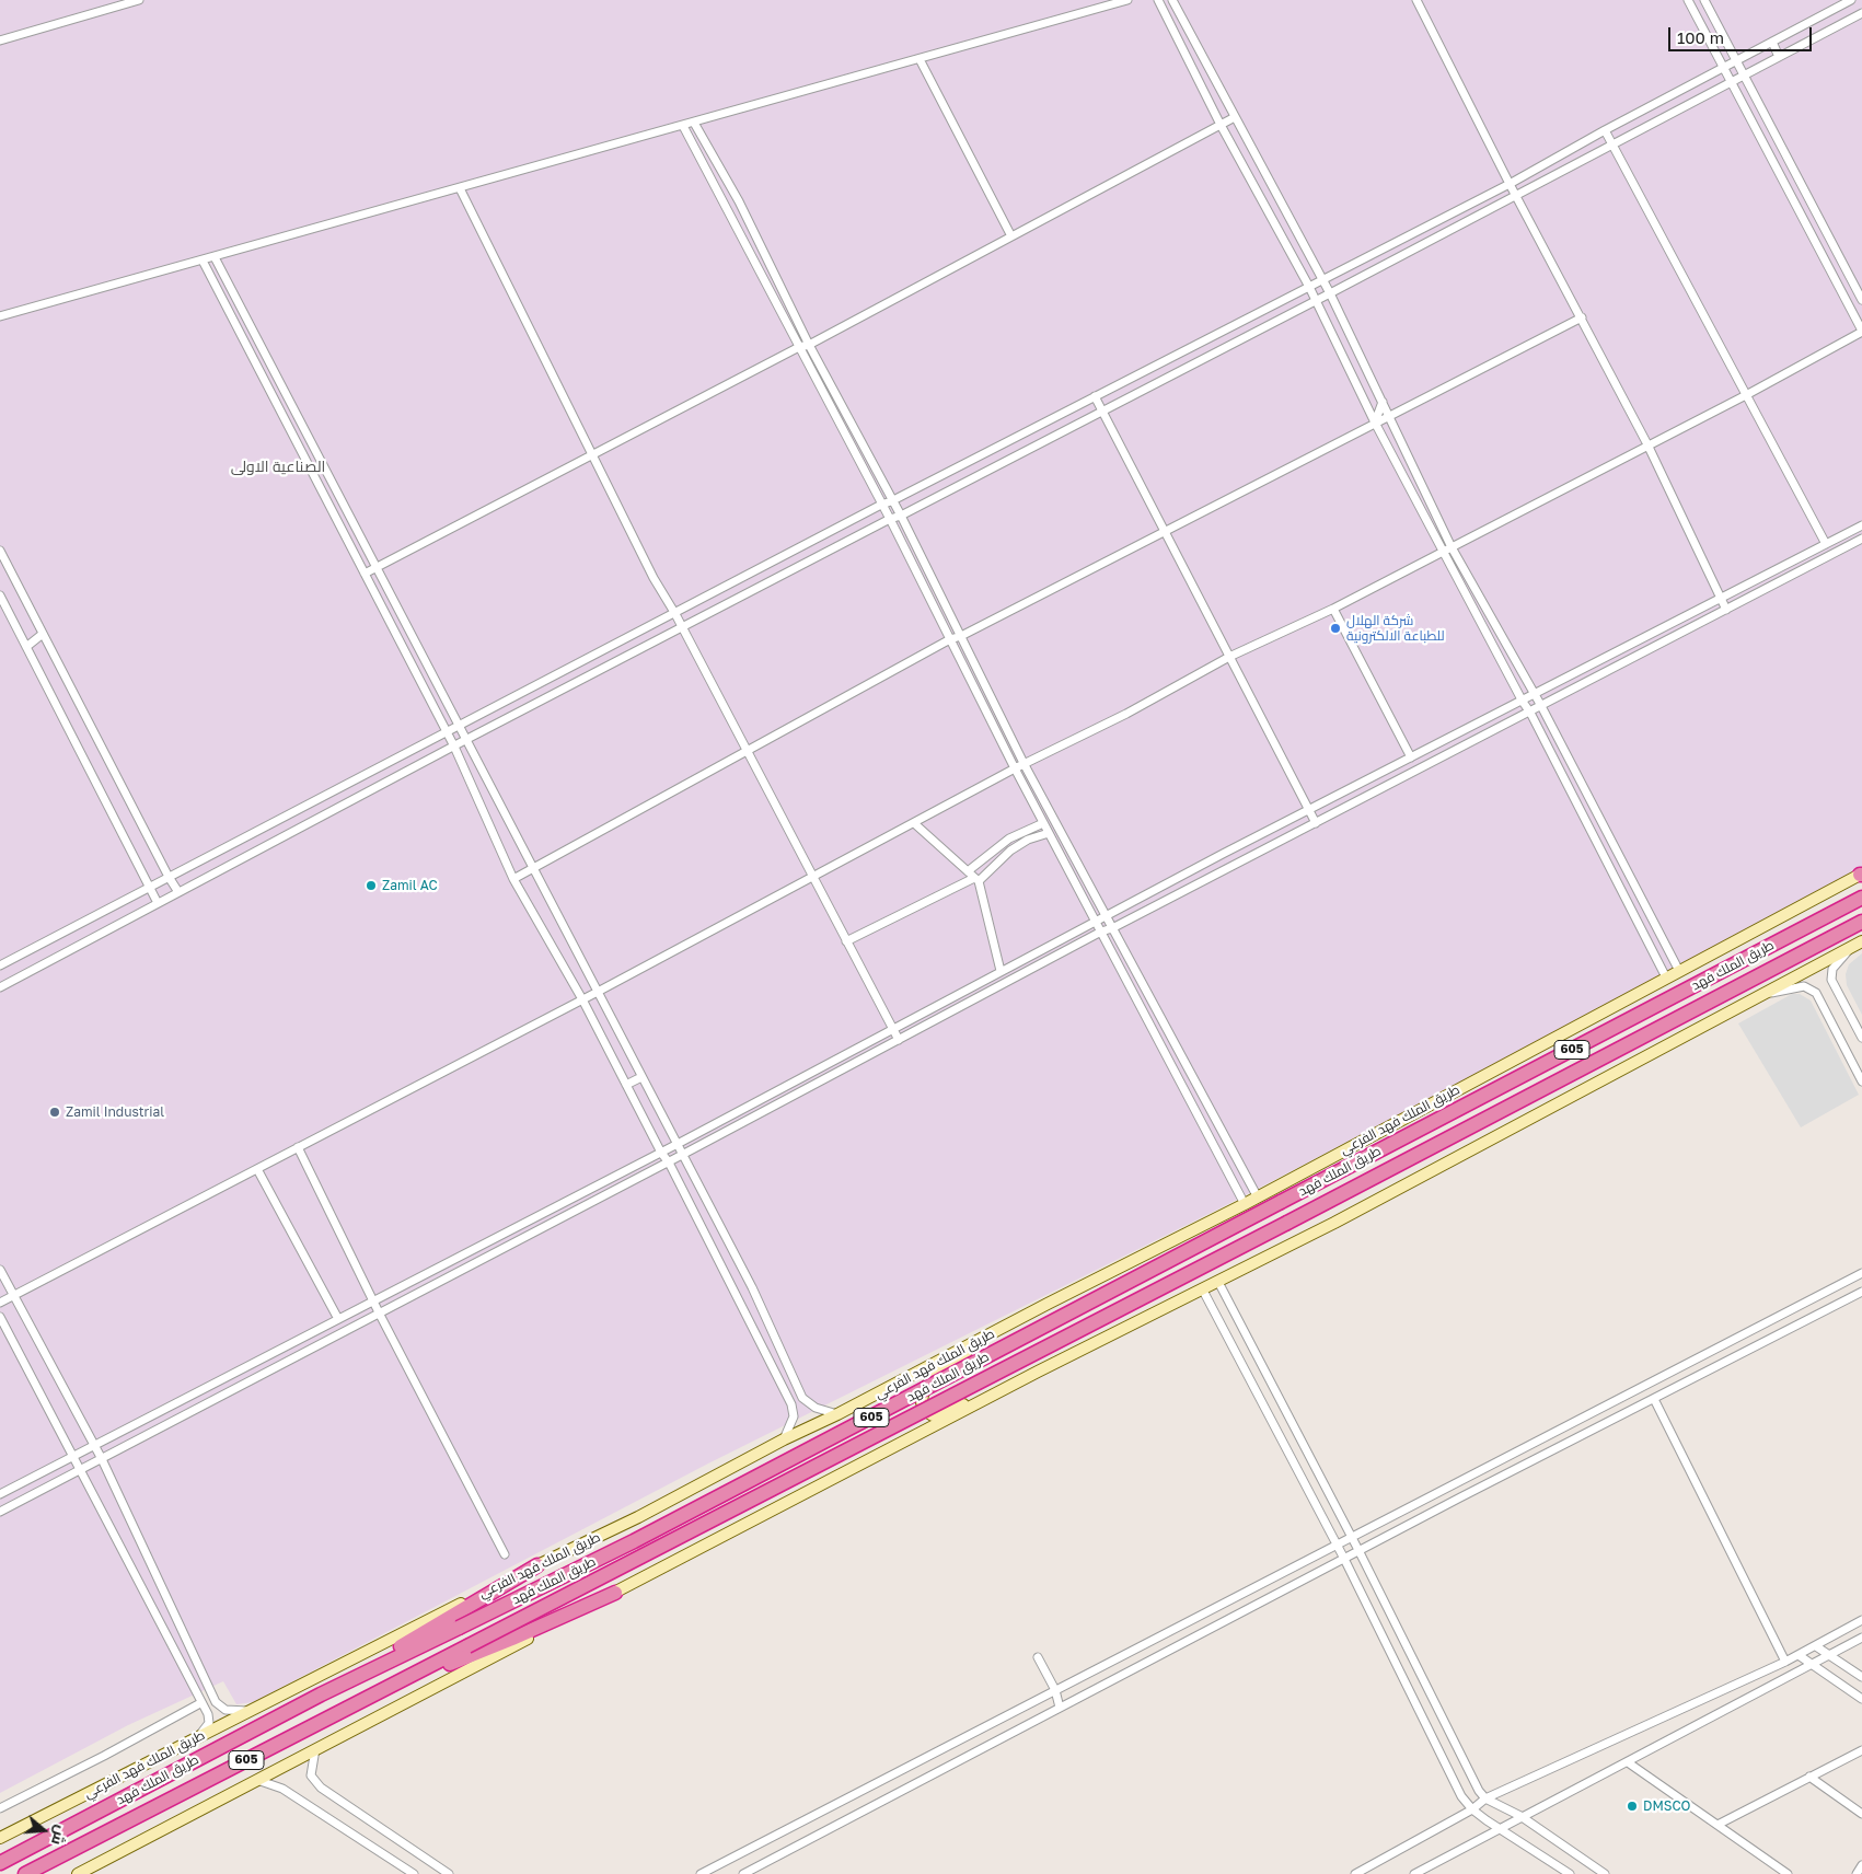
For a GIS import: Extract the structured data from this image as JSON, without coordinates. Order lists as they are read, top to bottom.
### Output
{
  "streets": {
    "highway": ["طريق الملك فهد", "605"],
    "main road": ["طريق الملك فهد الفرعي"]
  },
  "districts": ["الصناعية الاولى"],
  "places": [
    "شركة الهلال للطباعة الالكترونية",
    "Zamil AC",
    "Zamil Industrial",
    "DMSCO"
  ],
  "scale_bar": "100 m",
  "north": "right"
}
